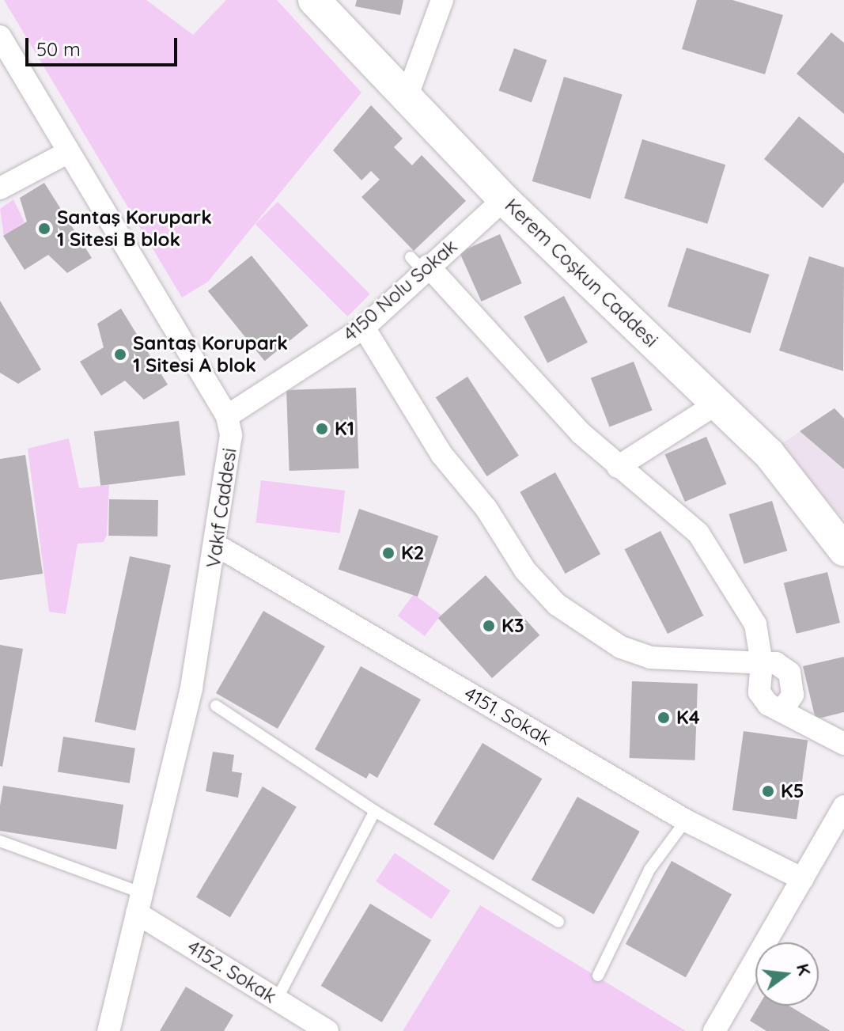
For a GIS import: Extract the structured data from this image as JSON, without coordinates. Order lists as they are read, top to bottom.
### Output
{
  "streets": {
    "street": [
      "Kerem Coşkun Caddesi",
      "4150 Nolu Sokak",
      "Vakıf Caddesi",
      "4151. Sokak",
      "4152. Sokak"
    ]
  },
  "crossings": [
    ["Kerem Coşkun Caddesi", "4150 Nolu Sokak"],
    ["4150 Nolu Sokak", "Vakıf Caddesi"],
    ["Vakıf Caddesi", "4151. Sokak"],
    ["Vakıf Caddesi", "4152. Sokak"]
  ],
  "places": [
    "Santaş Korupark 1 Sitesi B blok",
    "Santaş Korupark 1 Sitesi A blok",
    "K1",
    "K2",
    "K3",
    "K4",
    "K5"
  ],
  "scale_bar": "50 m",
  "north": "right"
}
